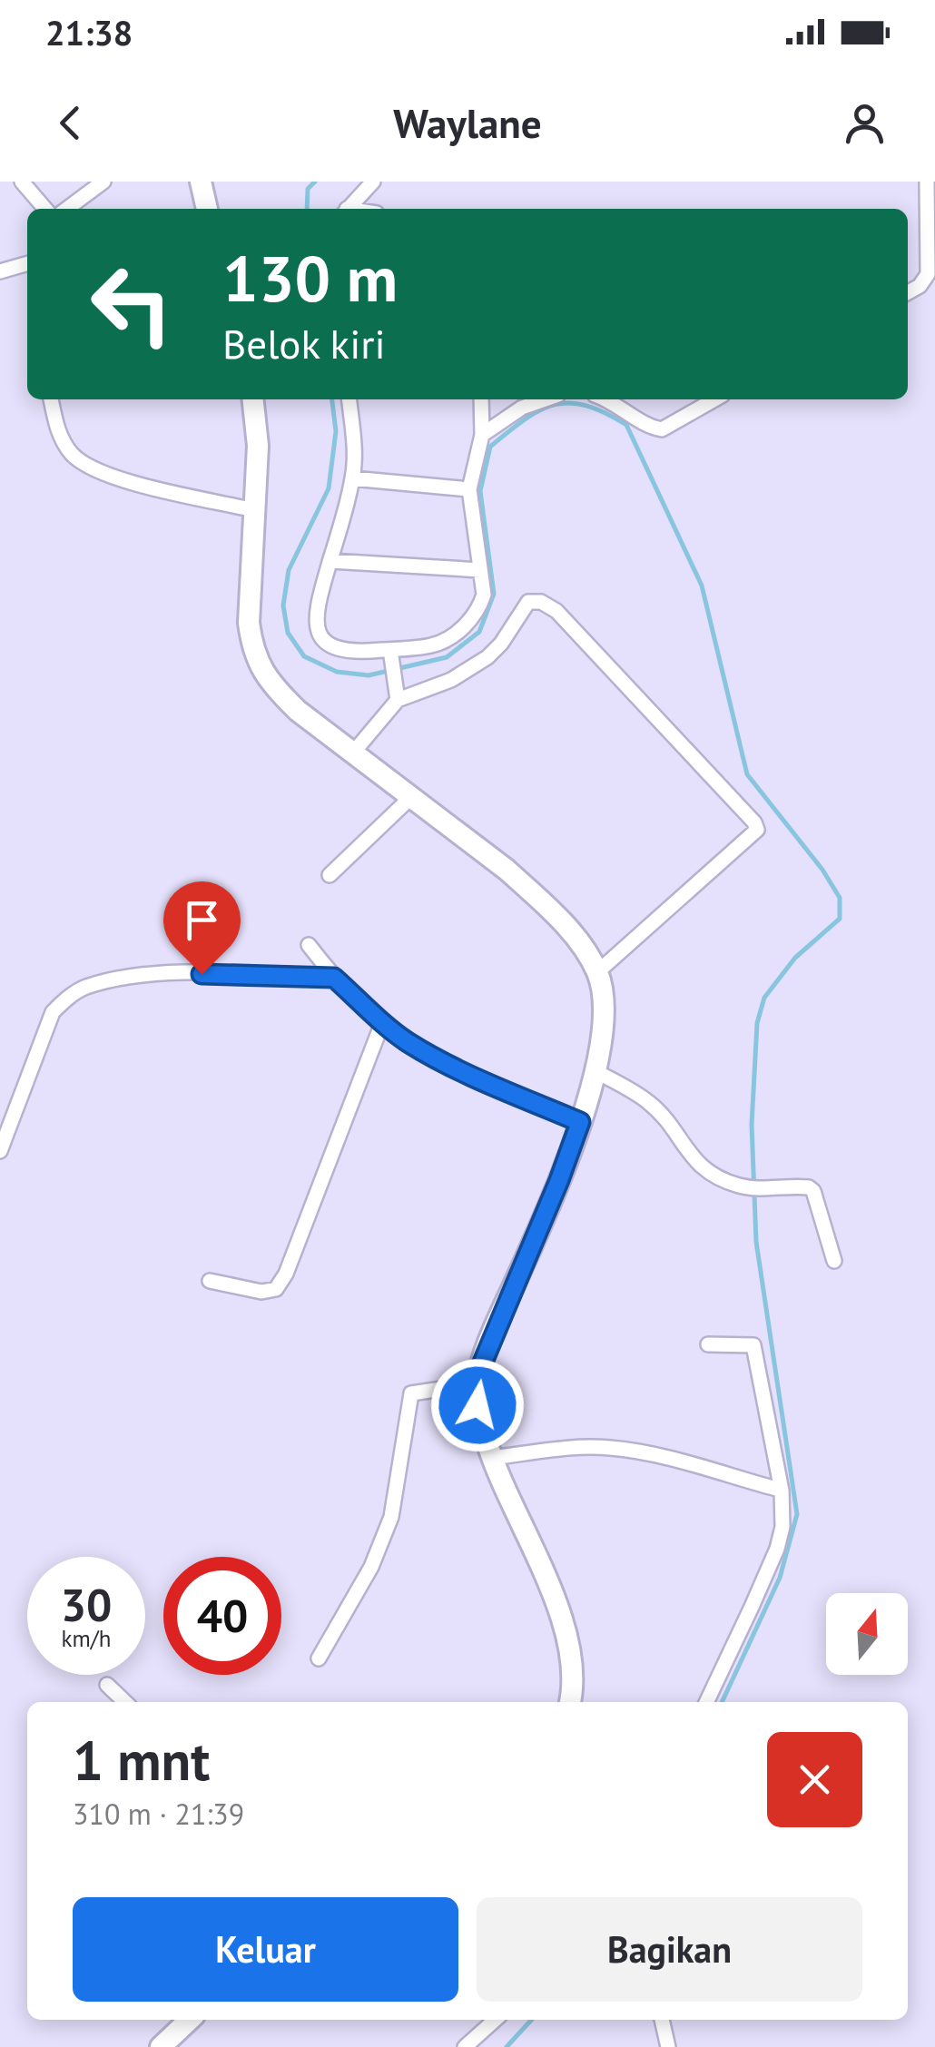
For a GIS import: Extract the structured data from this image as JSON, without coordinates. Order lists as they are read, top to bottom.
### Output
{
  "north": "top",
  "page": {
    "status": "21:38",
    "header": "Waylane",
    "turn": ["130 m", "Belok kiri"],
    "speed": "30 km/h",
    "limit": "40",
    "heading": ["1 mnt", "310 m · 21:39"],
    "buttons": ["Keluar", "Bagikan"]
  }
}
